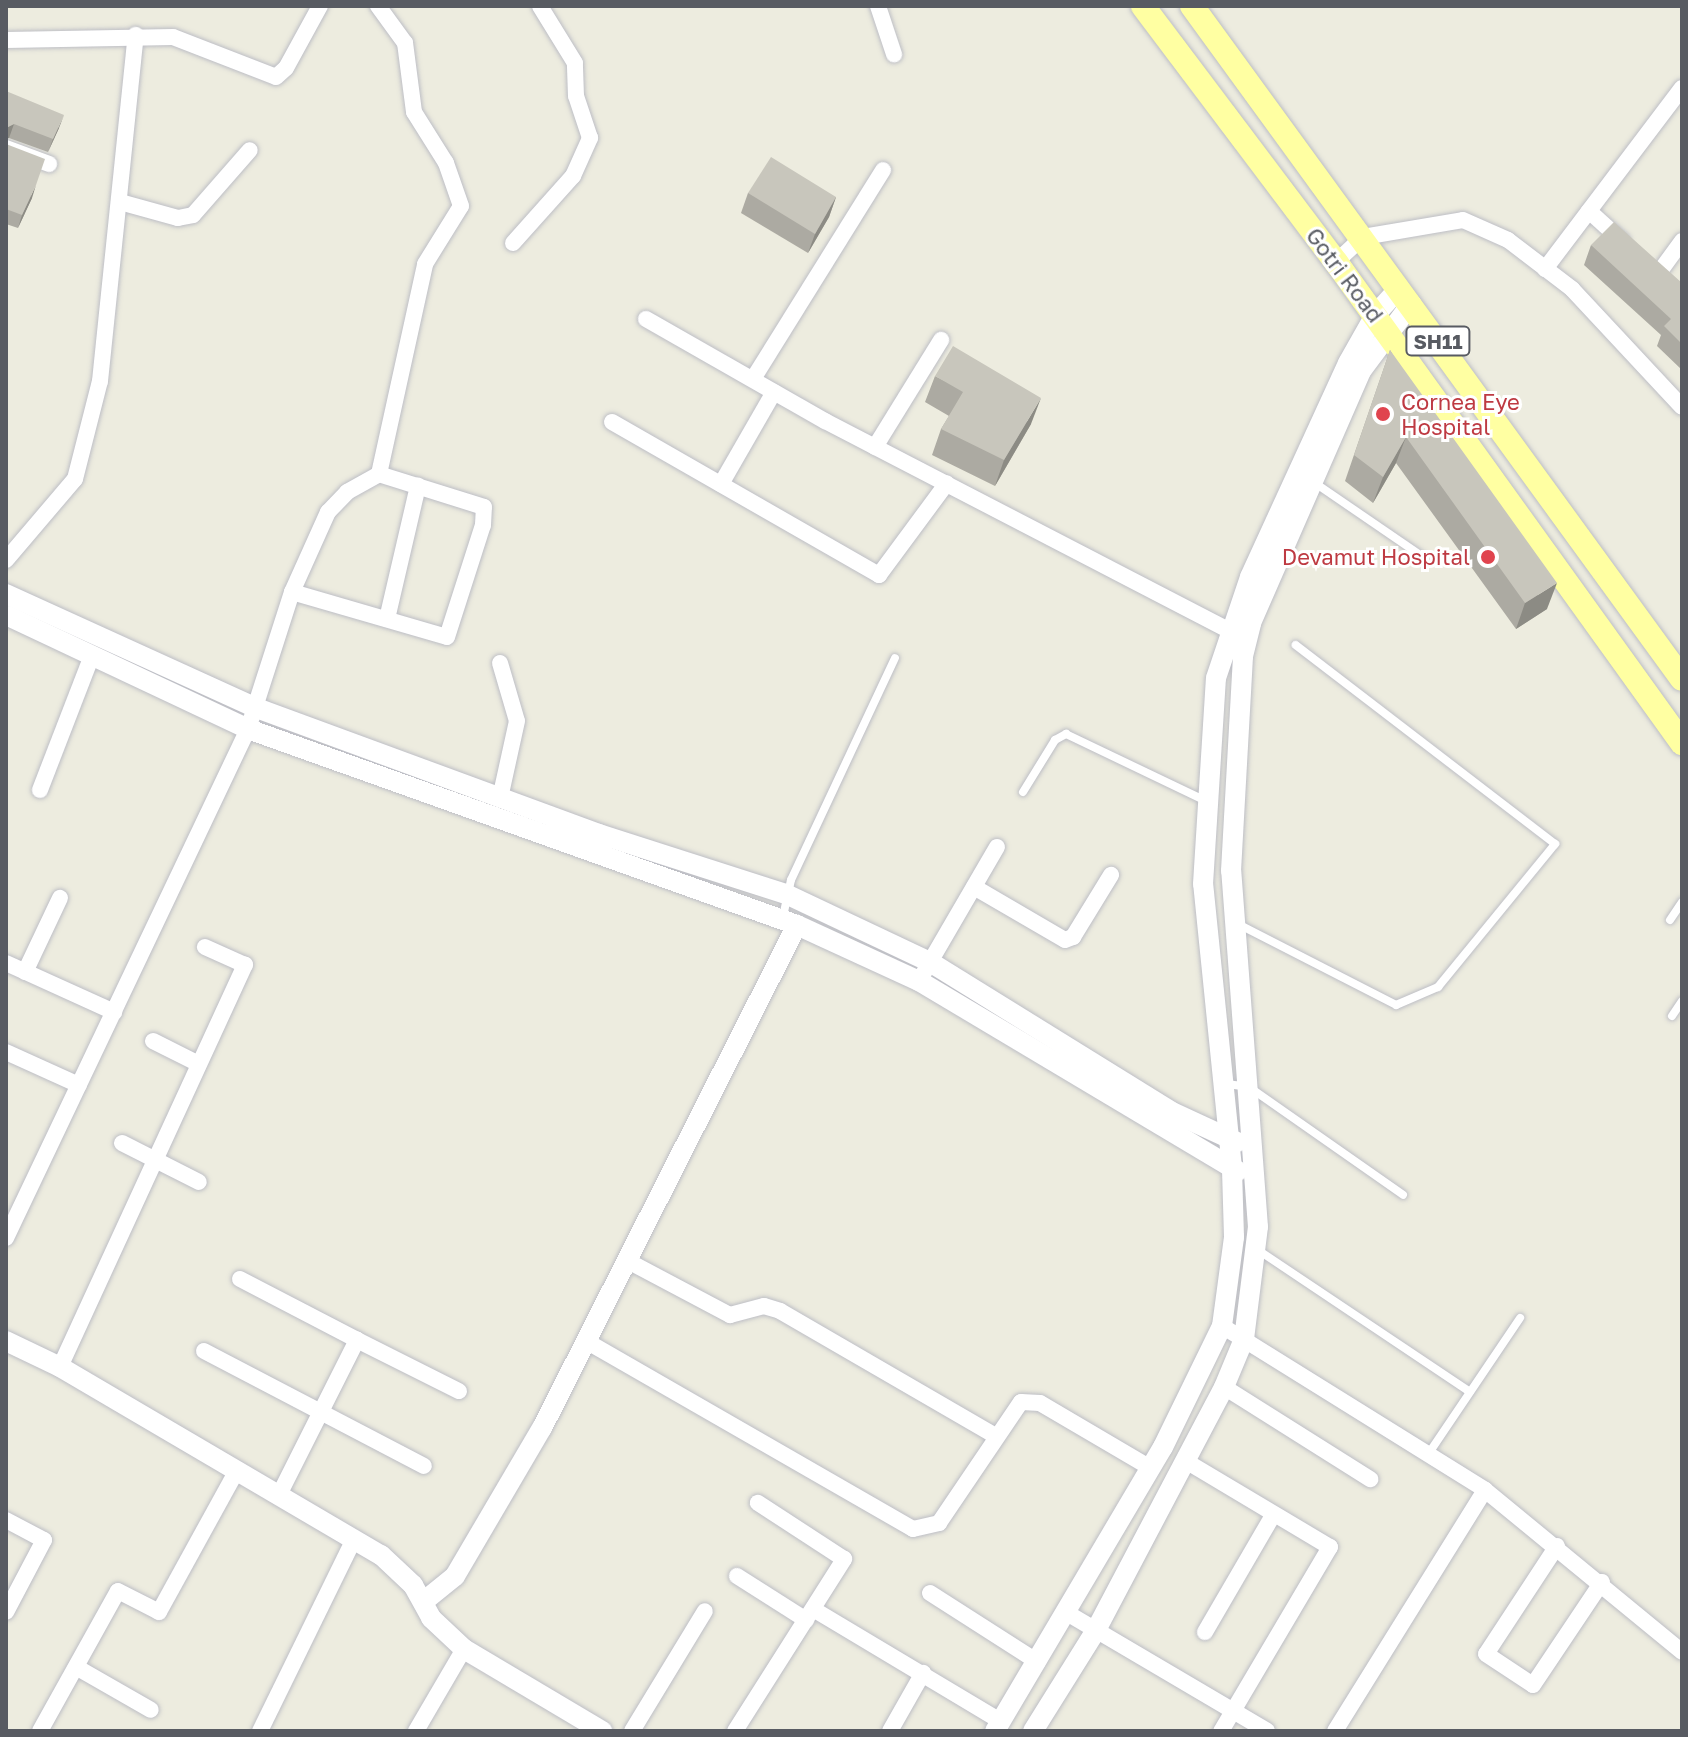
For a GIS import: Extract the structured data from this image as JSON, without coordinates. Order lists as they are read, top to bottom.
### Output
{
  "streets": {
    "main road": ["Gotri Road", "SH11"]
  },
  "places": ["Cornea Eye Hospital", "Devamut Hospital"]
}
